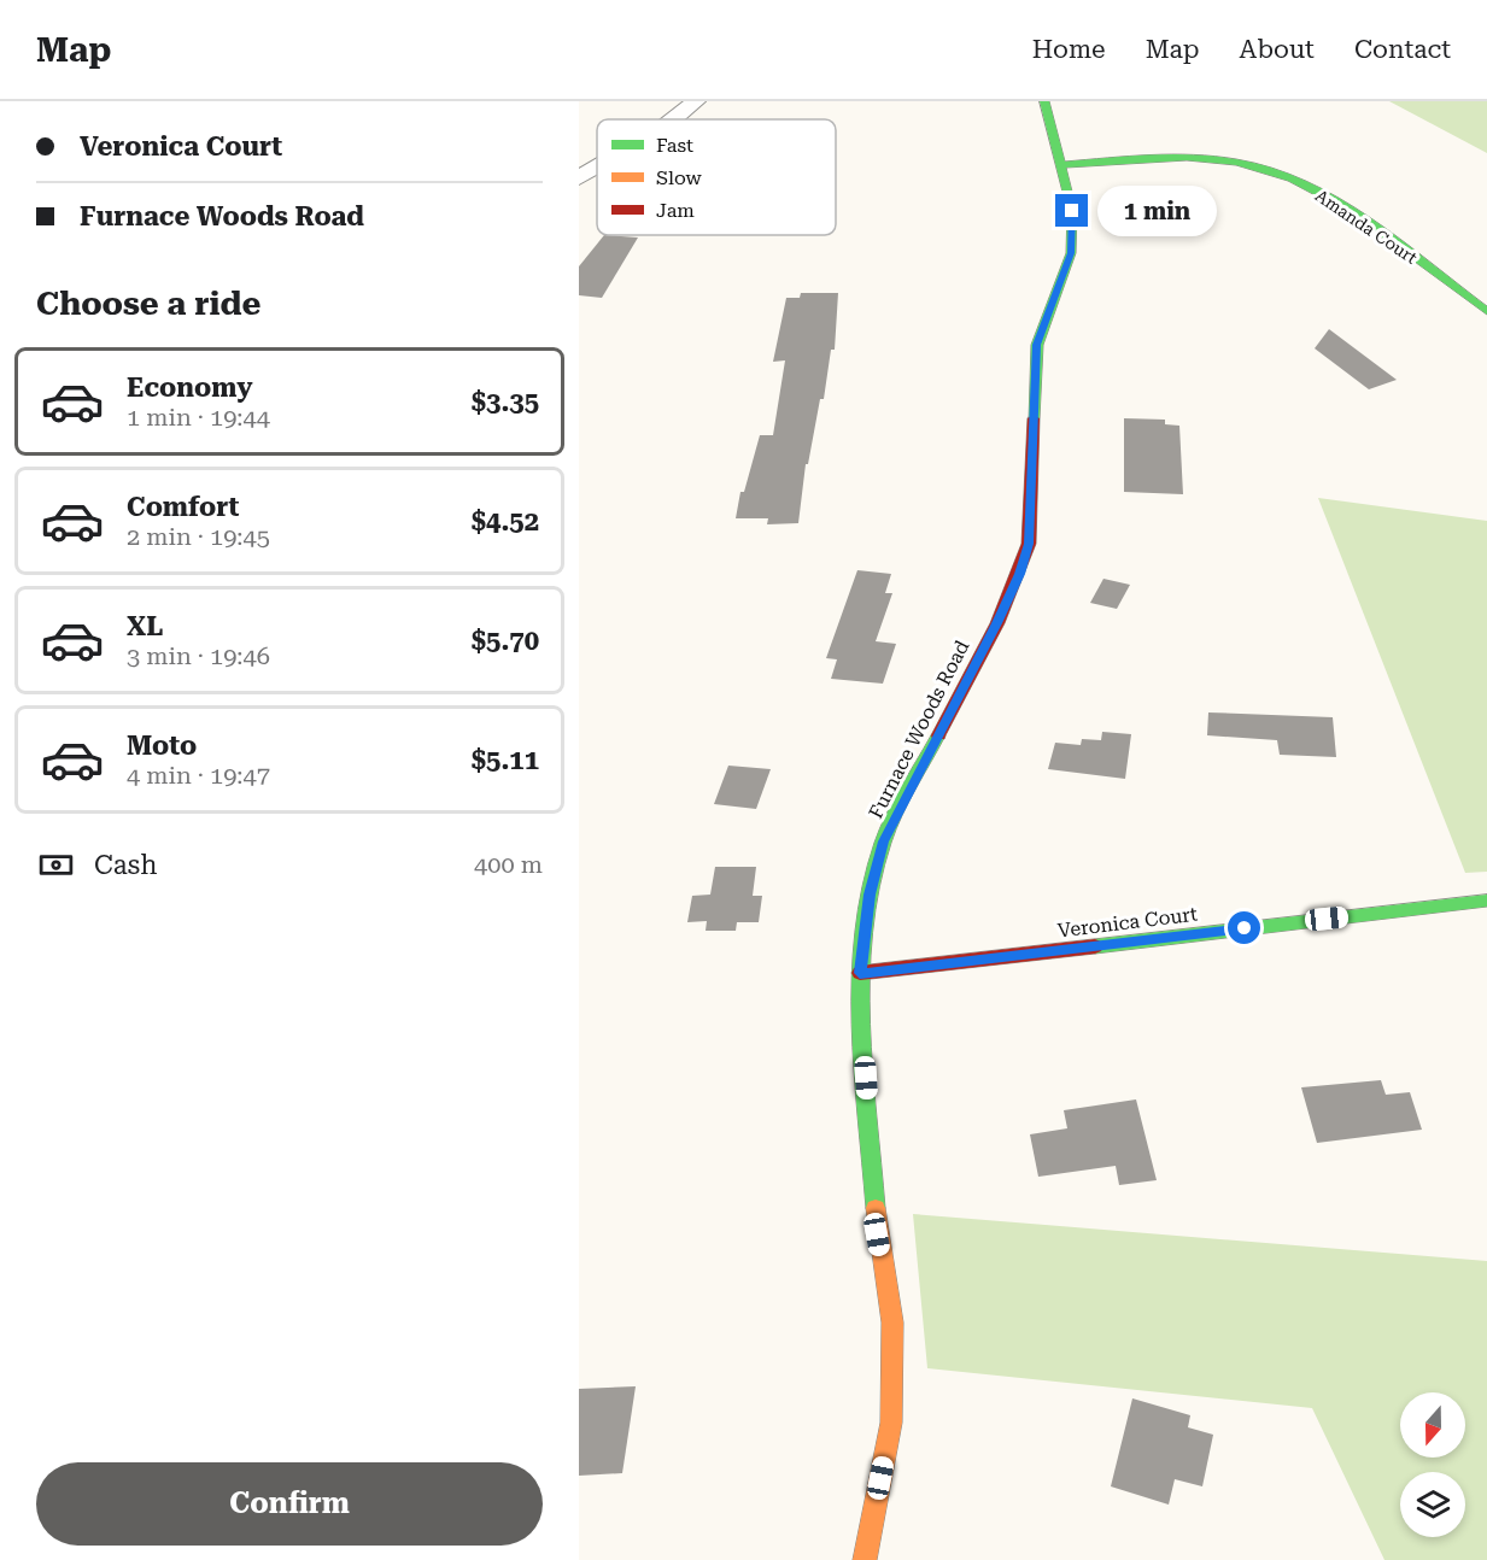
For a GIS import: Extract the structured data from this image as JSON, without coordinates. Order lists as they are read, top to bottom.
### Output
{
  "streets": {
    "street": ["Amanda Court", "Furnace Woods Road", "Veronica Court"]
  },
  "crossings": [
    ["Amanda Court", "Furnace Woods Road"],
    ["Furnace Woods Road", "Veronica Court"]
  ],
  "legend": ["Fast", "Slow", "Jam"],
  "north": "bottom",
  "page": {
    "header": "Map",
    "nav": [
      "Home",
      "Map",
      "About",
      "Contact"
    ],
    "banner": ["Veronica Court", "Furnace Woods Road"],
    "bubble": "1 min",
    "heading": "Choose a ride",
    "list": [
      {
        "name": "Economy",
        "note": "1 min · 19:44",
        "value": "$3.35"
      },
      {
        "name": "Comfort",
        "note": "2 min · 19:45",
        "value": "$4.52"
      },
      {
        "name": "XL",
        "note": "3 min · 19:46",
        "value": "$5.70"
      },
      {
        "name": "Moto",
        "note": "4 min · 19:47",
        "value": "$5.11"
      }
    ],
    "pay": ["Cash", "400 m"],
    "buttons": "Confirm"
  }
}
